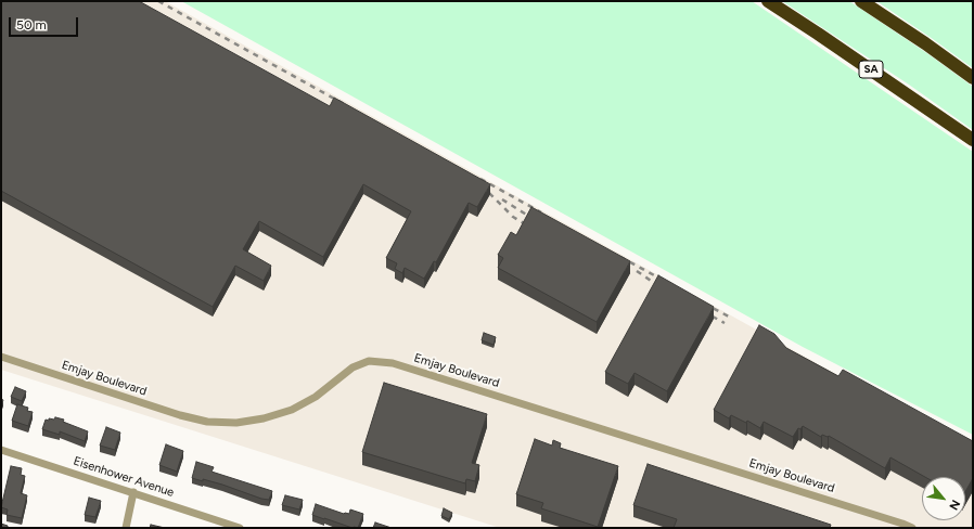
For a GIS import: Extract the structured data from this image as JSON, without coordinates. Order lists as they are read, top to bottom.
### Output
{
  "streets": {
    "highway": ["SA"],
    "street": ["Emjay Boulevard", "Eisenhower Avenue"]
  },
  "scale_bar": "50 m",
  "north": "bottom right"
}
